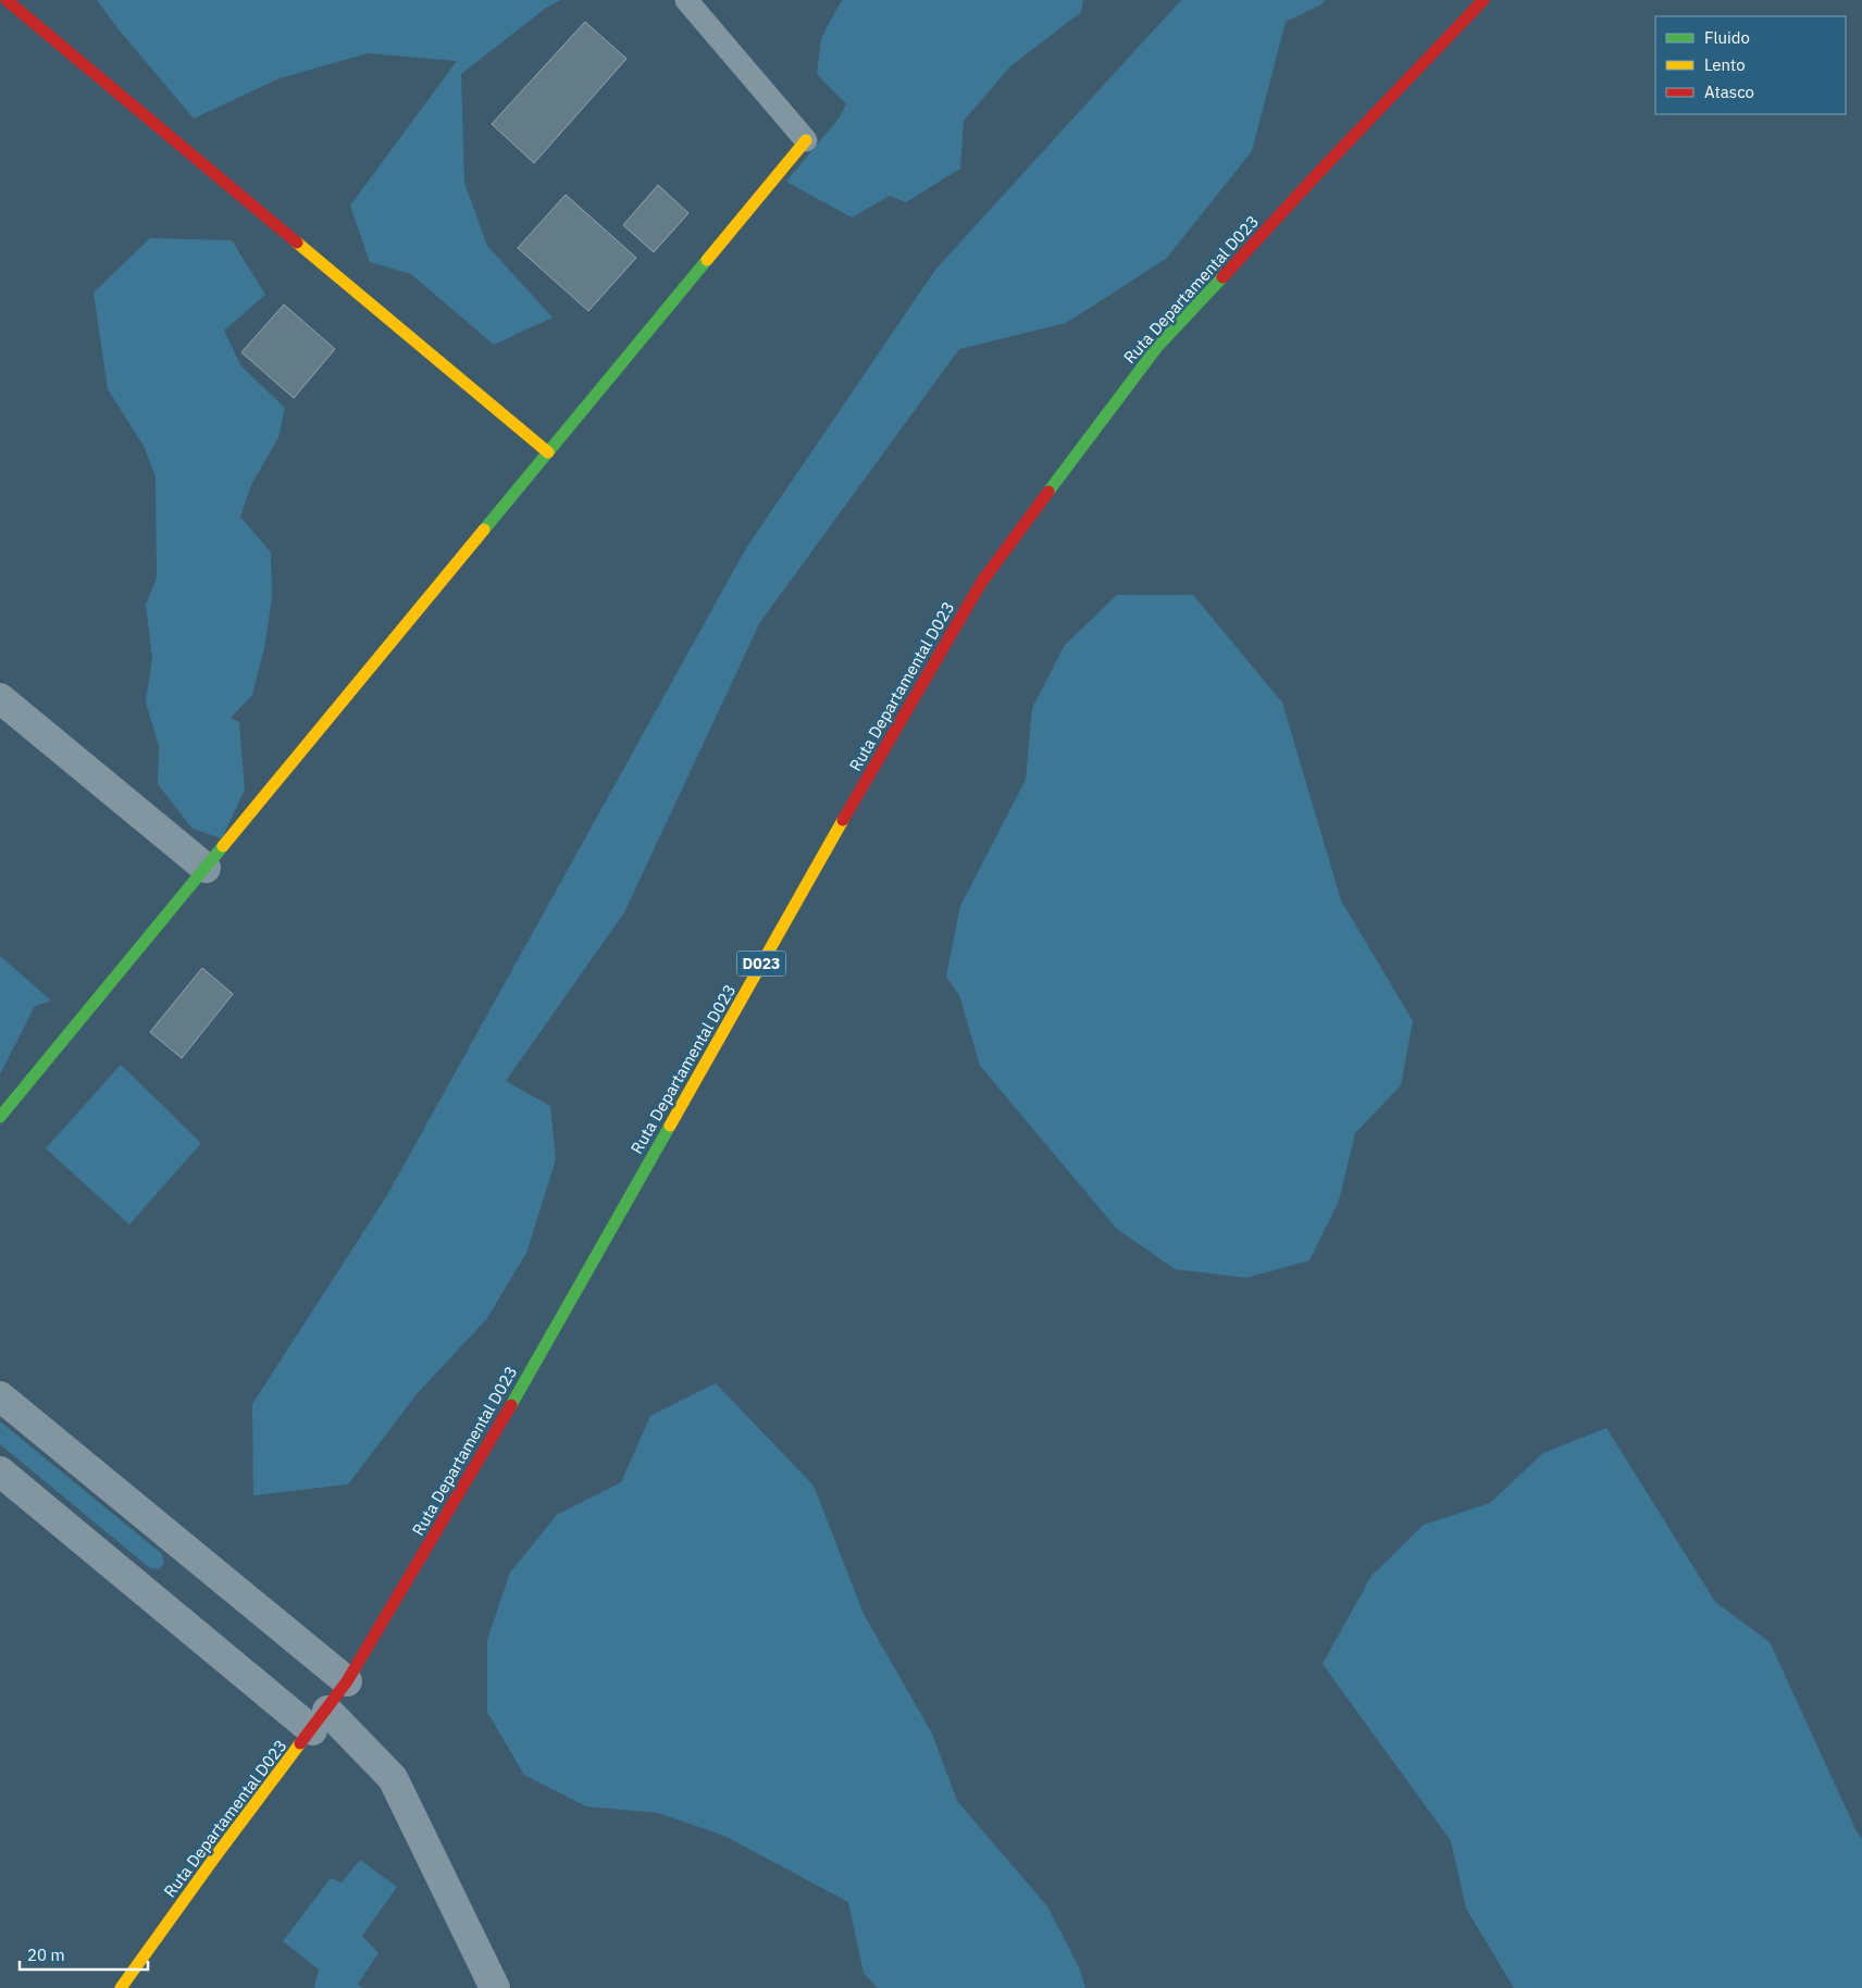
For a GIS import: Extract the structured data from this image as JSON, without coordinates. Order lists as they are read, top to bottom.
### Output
{
  "streets": {
    "main road": ["Ruta Departamental D023", "D023"]
  },
  "legend": ["Fluido", "Lento", "Atasco"],
  "scale_bar": "20 m"
}
